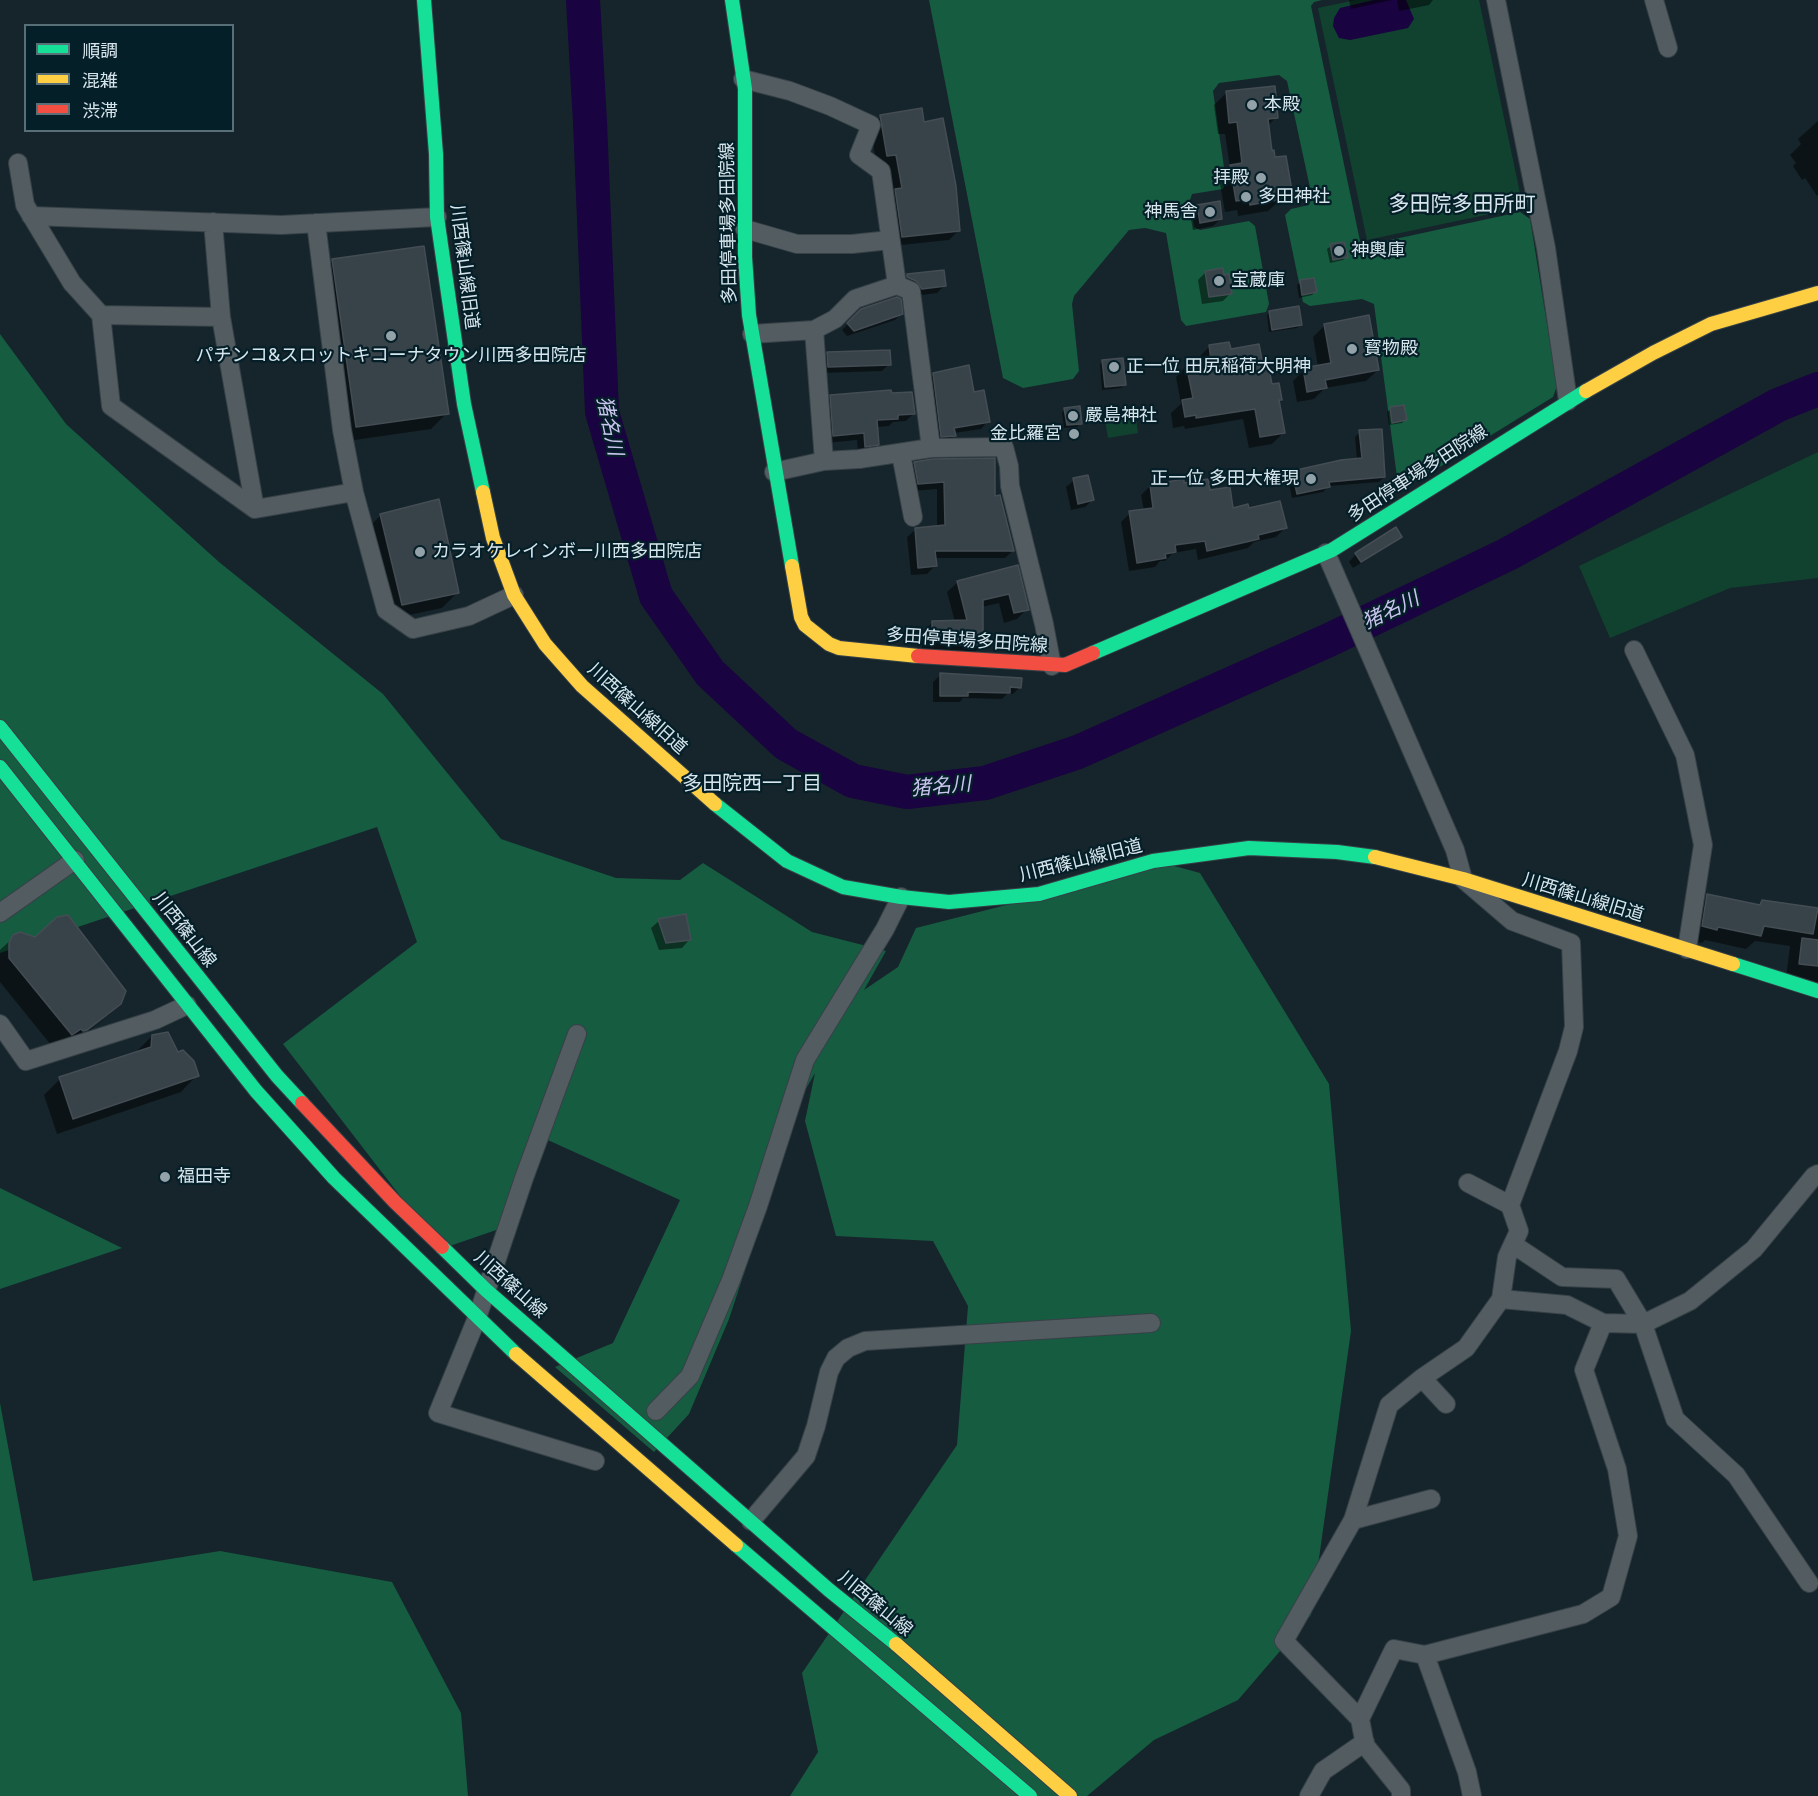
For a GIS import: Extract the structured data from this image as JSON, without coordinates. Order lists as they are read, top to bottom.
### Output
{
  "streets": {
    "main road": ["多田停車場多田院線", "川西篠山線旧道", "川西篠山線"]
  },
  "districts": ["多田院多田所町", "多田院西一丁目"],
  "water": ["猪名川"],
  "places": [
    "本殿",
    "拝殿",
    "多田神社",
    "神馬舎",
    "神輿庫",
    "宝蔵庫",
    "パチンコ&スロットキコーナタウン川西多田院店",
    "寳物殿",
    "正一位 田尻稲荷大明神",
    "嚴島神社",
    "金比羅宮",
    "正一位 多田大権現",
    "カラオケレインボー川西多田院店",
    "福田寺"
  ],
  "legend": ["順調", "混雑", "渋滞"]
}
